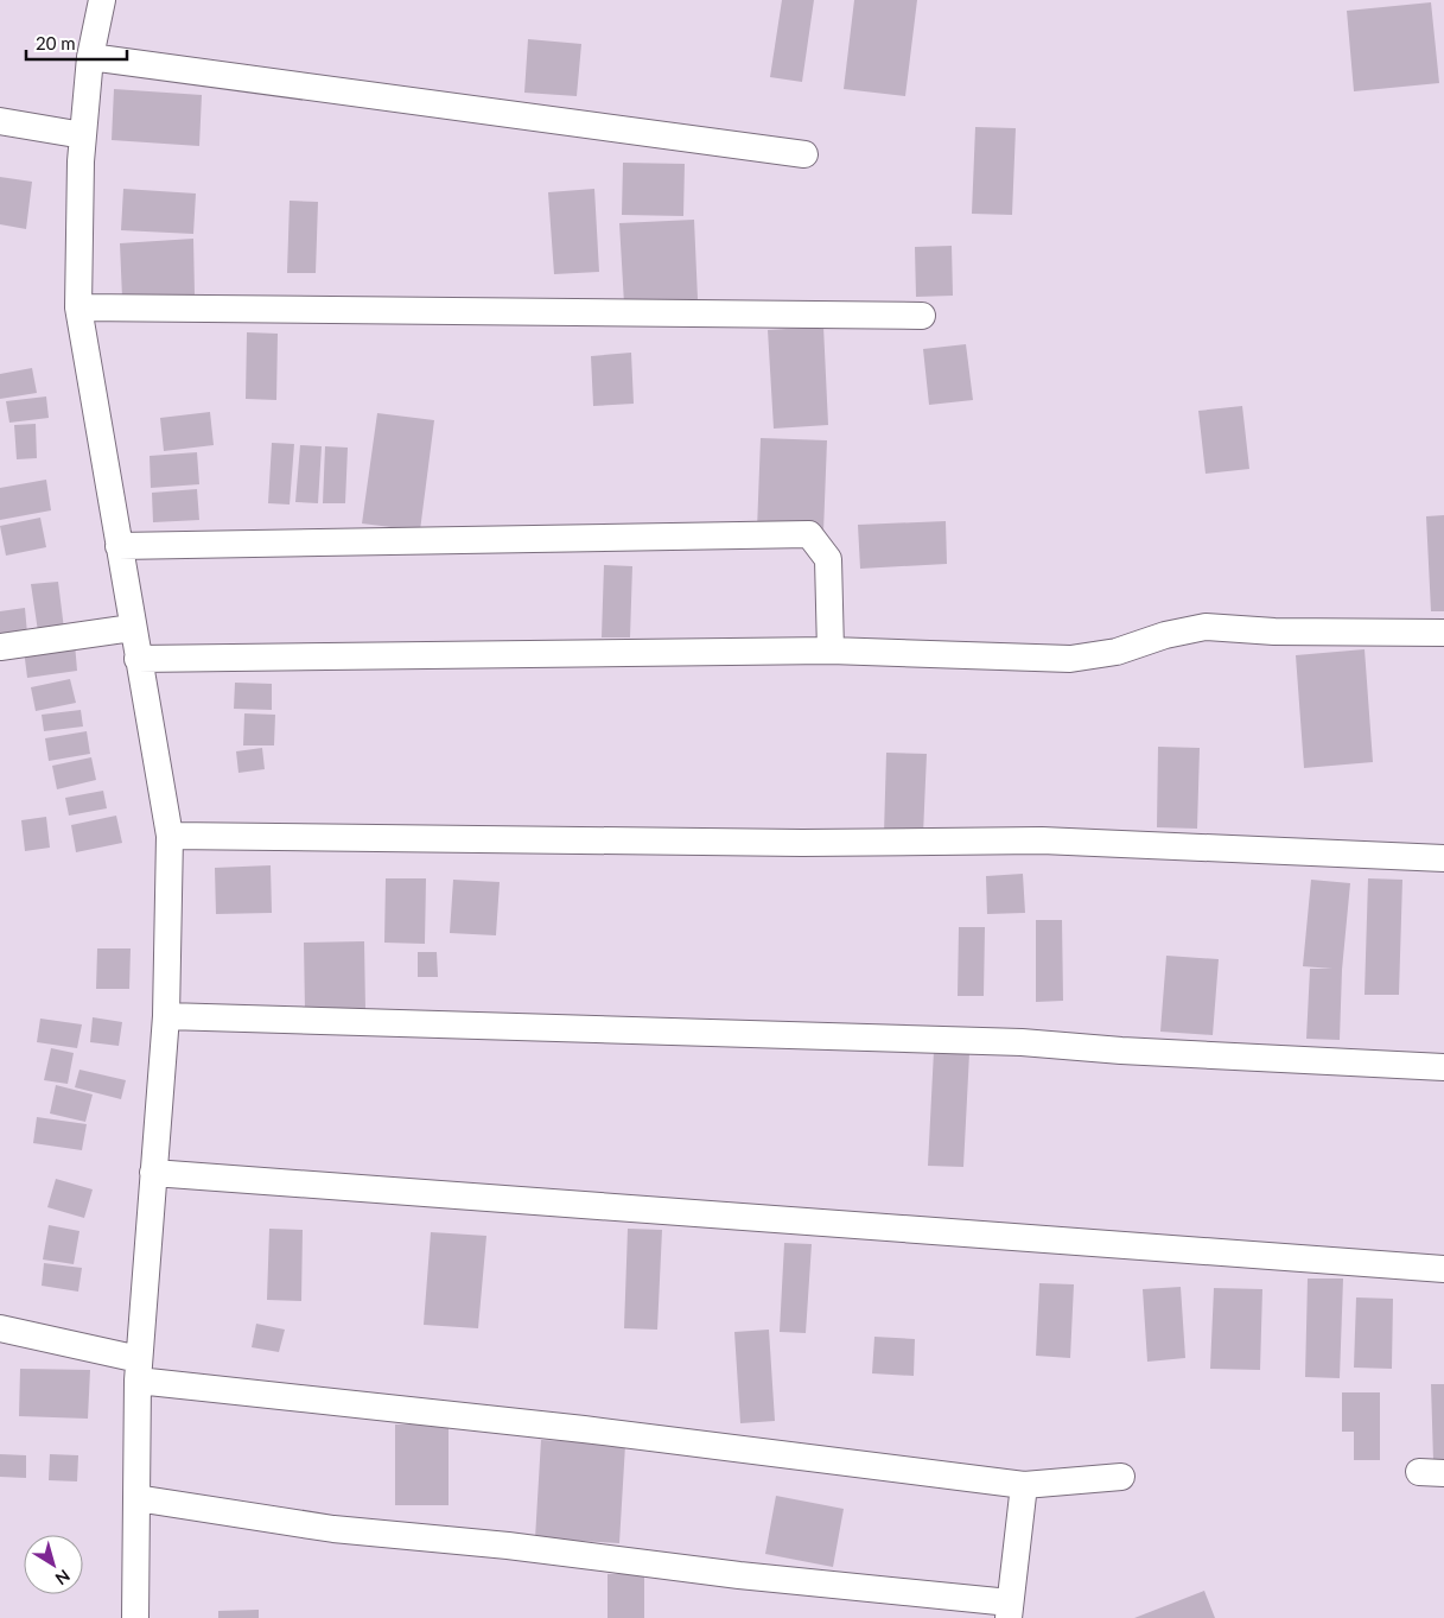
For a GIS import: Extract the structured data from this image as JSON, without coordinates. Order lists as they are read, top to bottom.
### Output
{
  "scale_bar": "20 m",
  "north": "bottom right"
}
